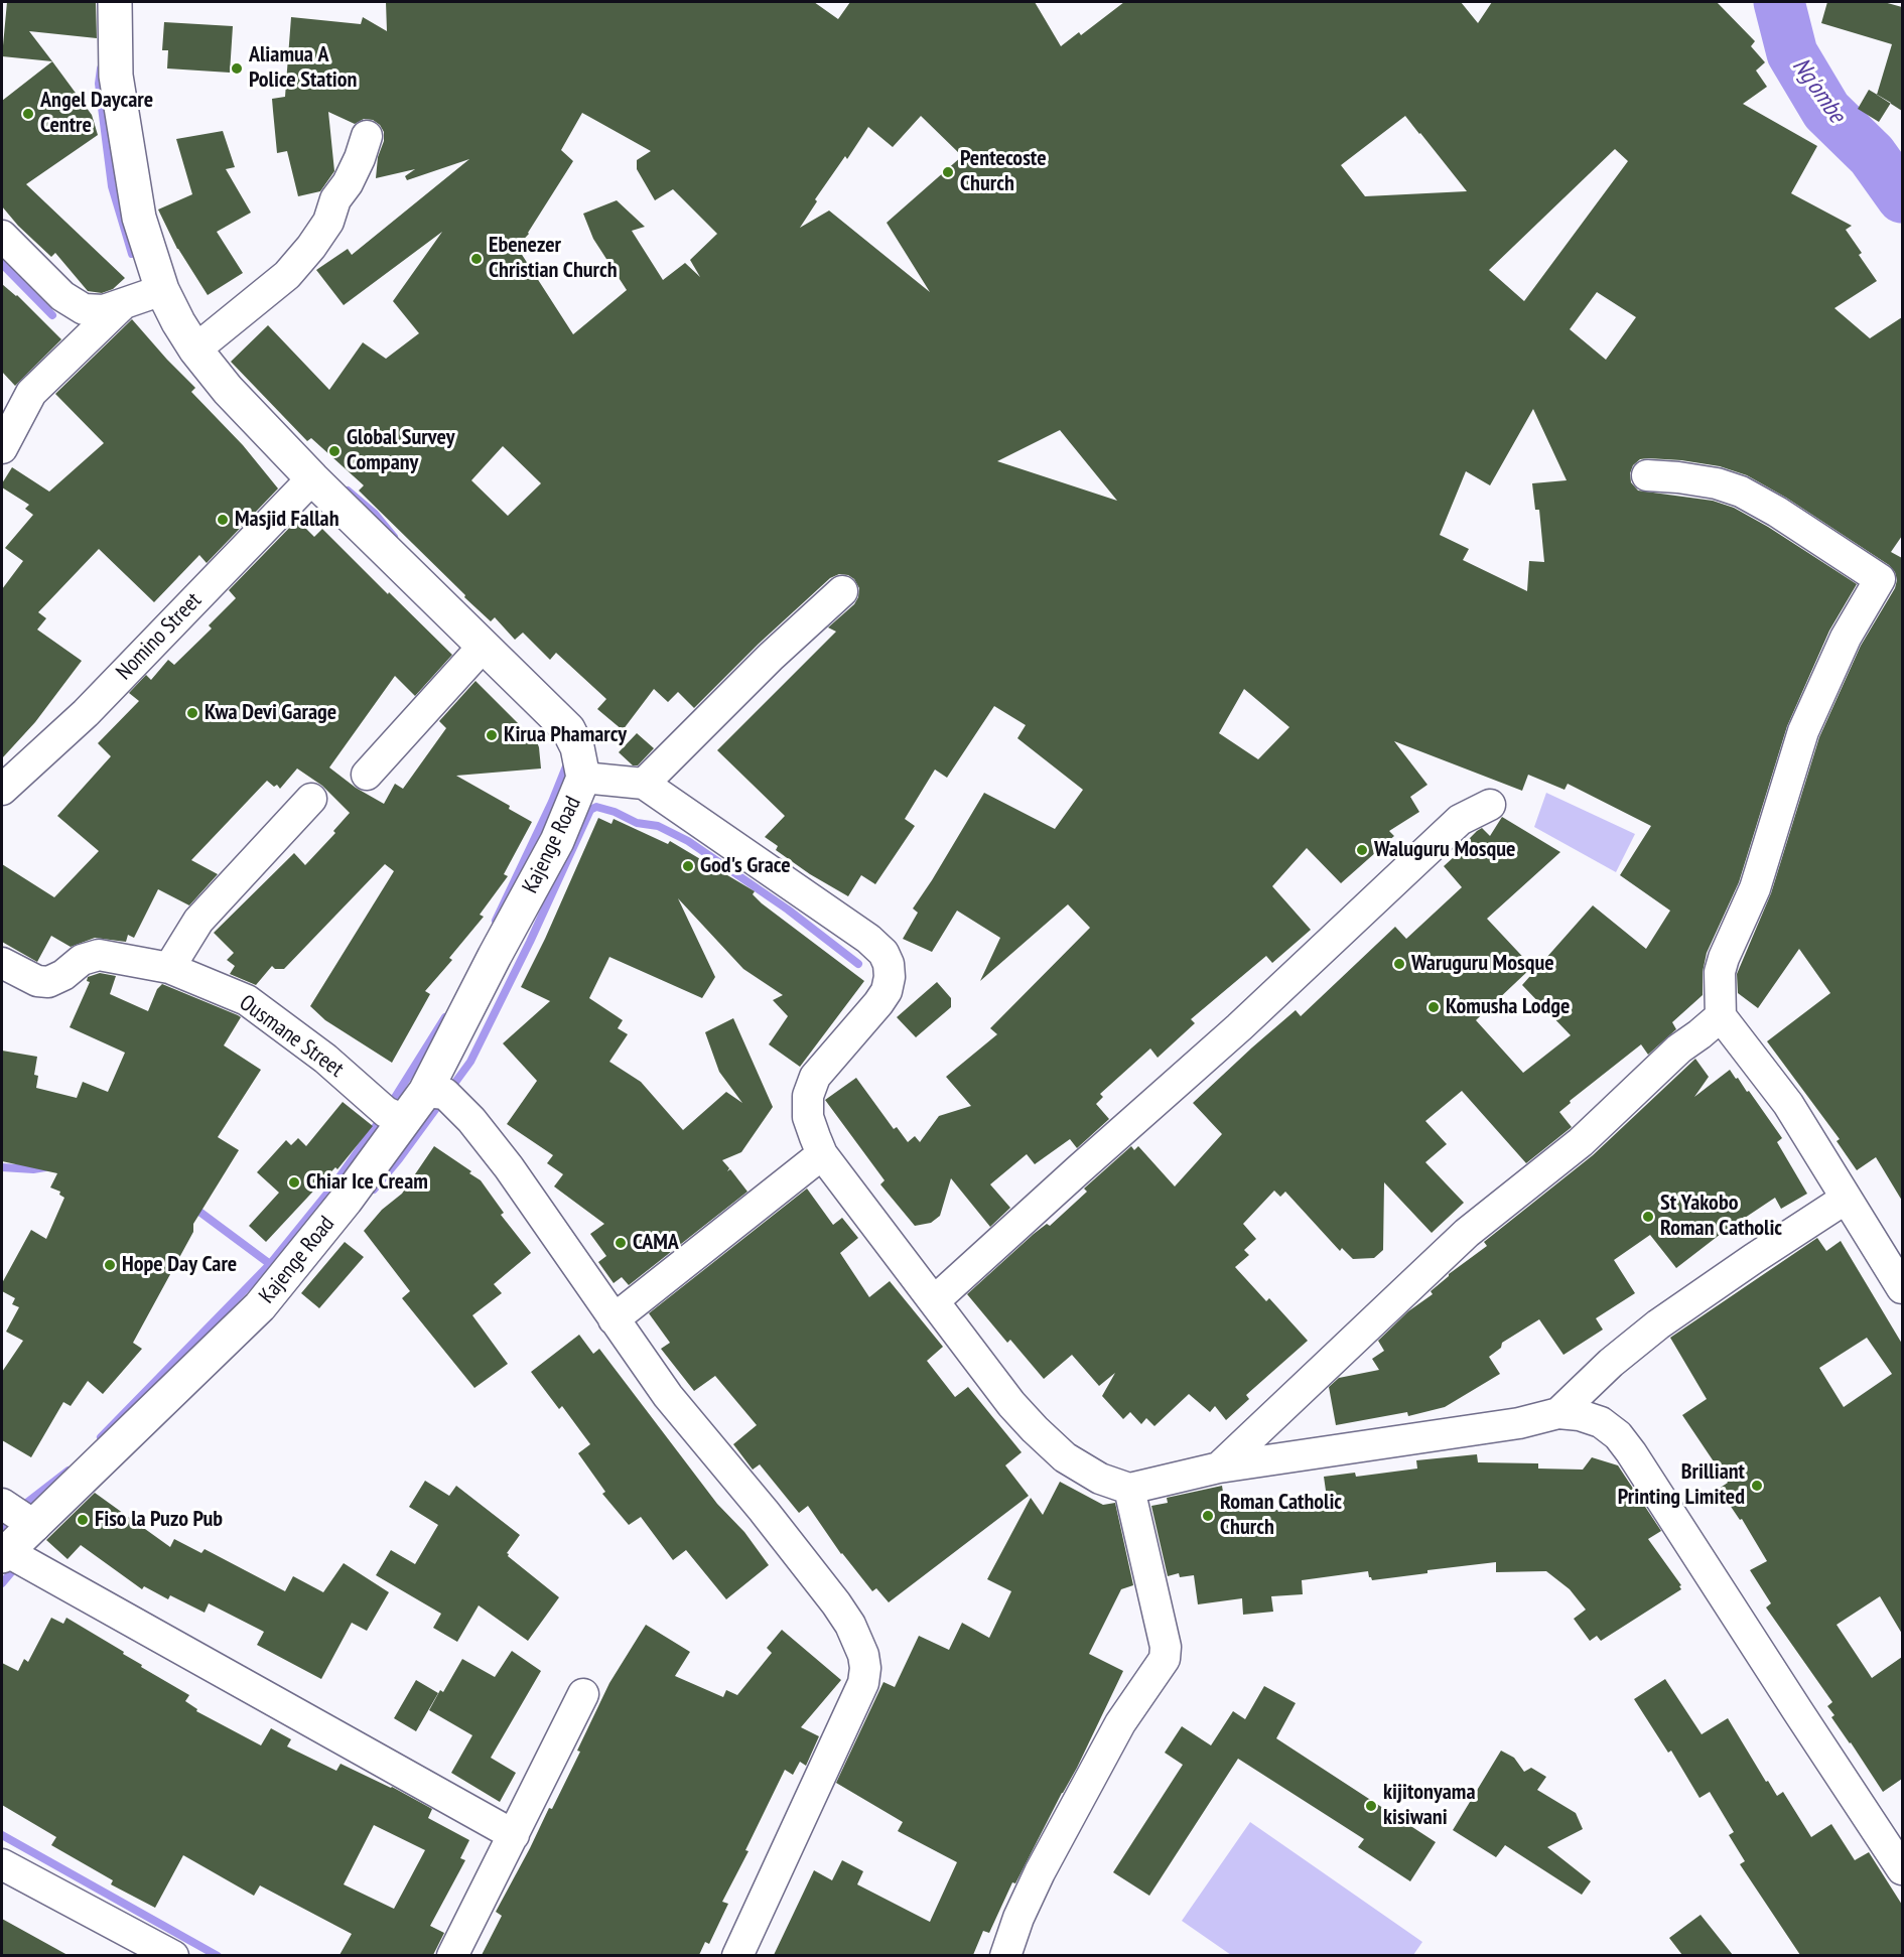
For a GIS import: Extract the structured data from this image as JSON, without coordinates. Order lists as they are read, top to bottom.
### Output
{
  "streets": {
    "street": ["Nomino Street", "Kajenge Road", "Ousmane Street"]
  },
  "crossings": [
    ["Kajenge Road", "Ousmane Street"]
  ],
  "water": ["Ng'ombe"],
  "places": [
    "Aliamua A Police Station",
    "Angel Daycare Centre",
    "Pentecoste Church",
    "Ebenezer Christian Church",
    "Global Survey Company",
    "Masjid Fallah",
    "Kwa Devi Garage",
    "Kirua Phamarcy",
    "Waluguru Mosque",
    "God's Grace",
    "Waruguru Mosque",
    "Komusha Lodge",
    "Chiar Ice Cream",
    "St Yakobo Roman Catholic",
    "CAMA",
    "Hope Day Care",
    "Brilliant Printing Limited",
    "Roman Catholic Church",
    "Fiso la Puzo Pub",
    "kijitonyama kisiwani"
  ]
}
